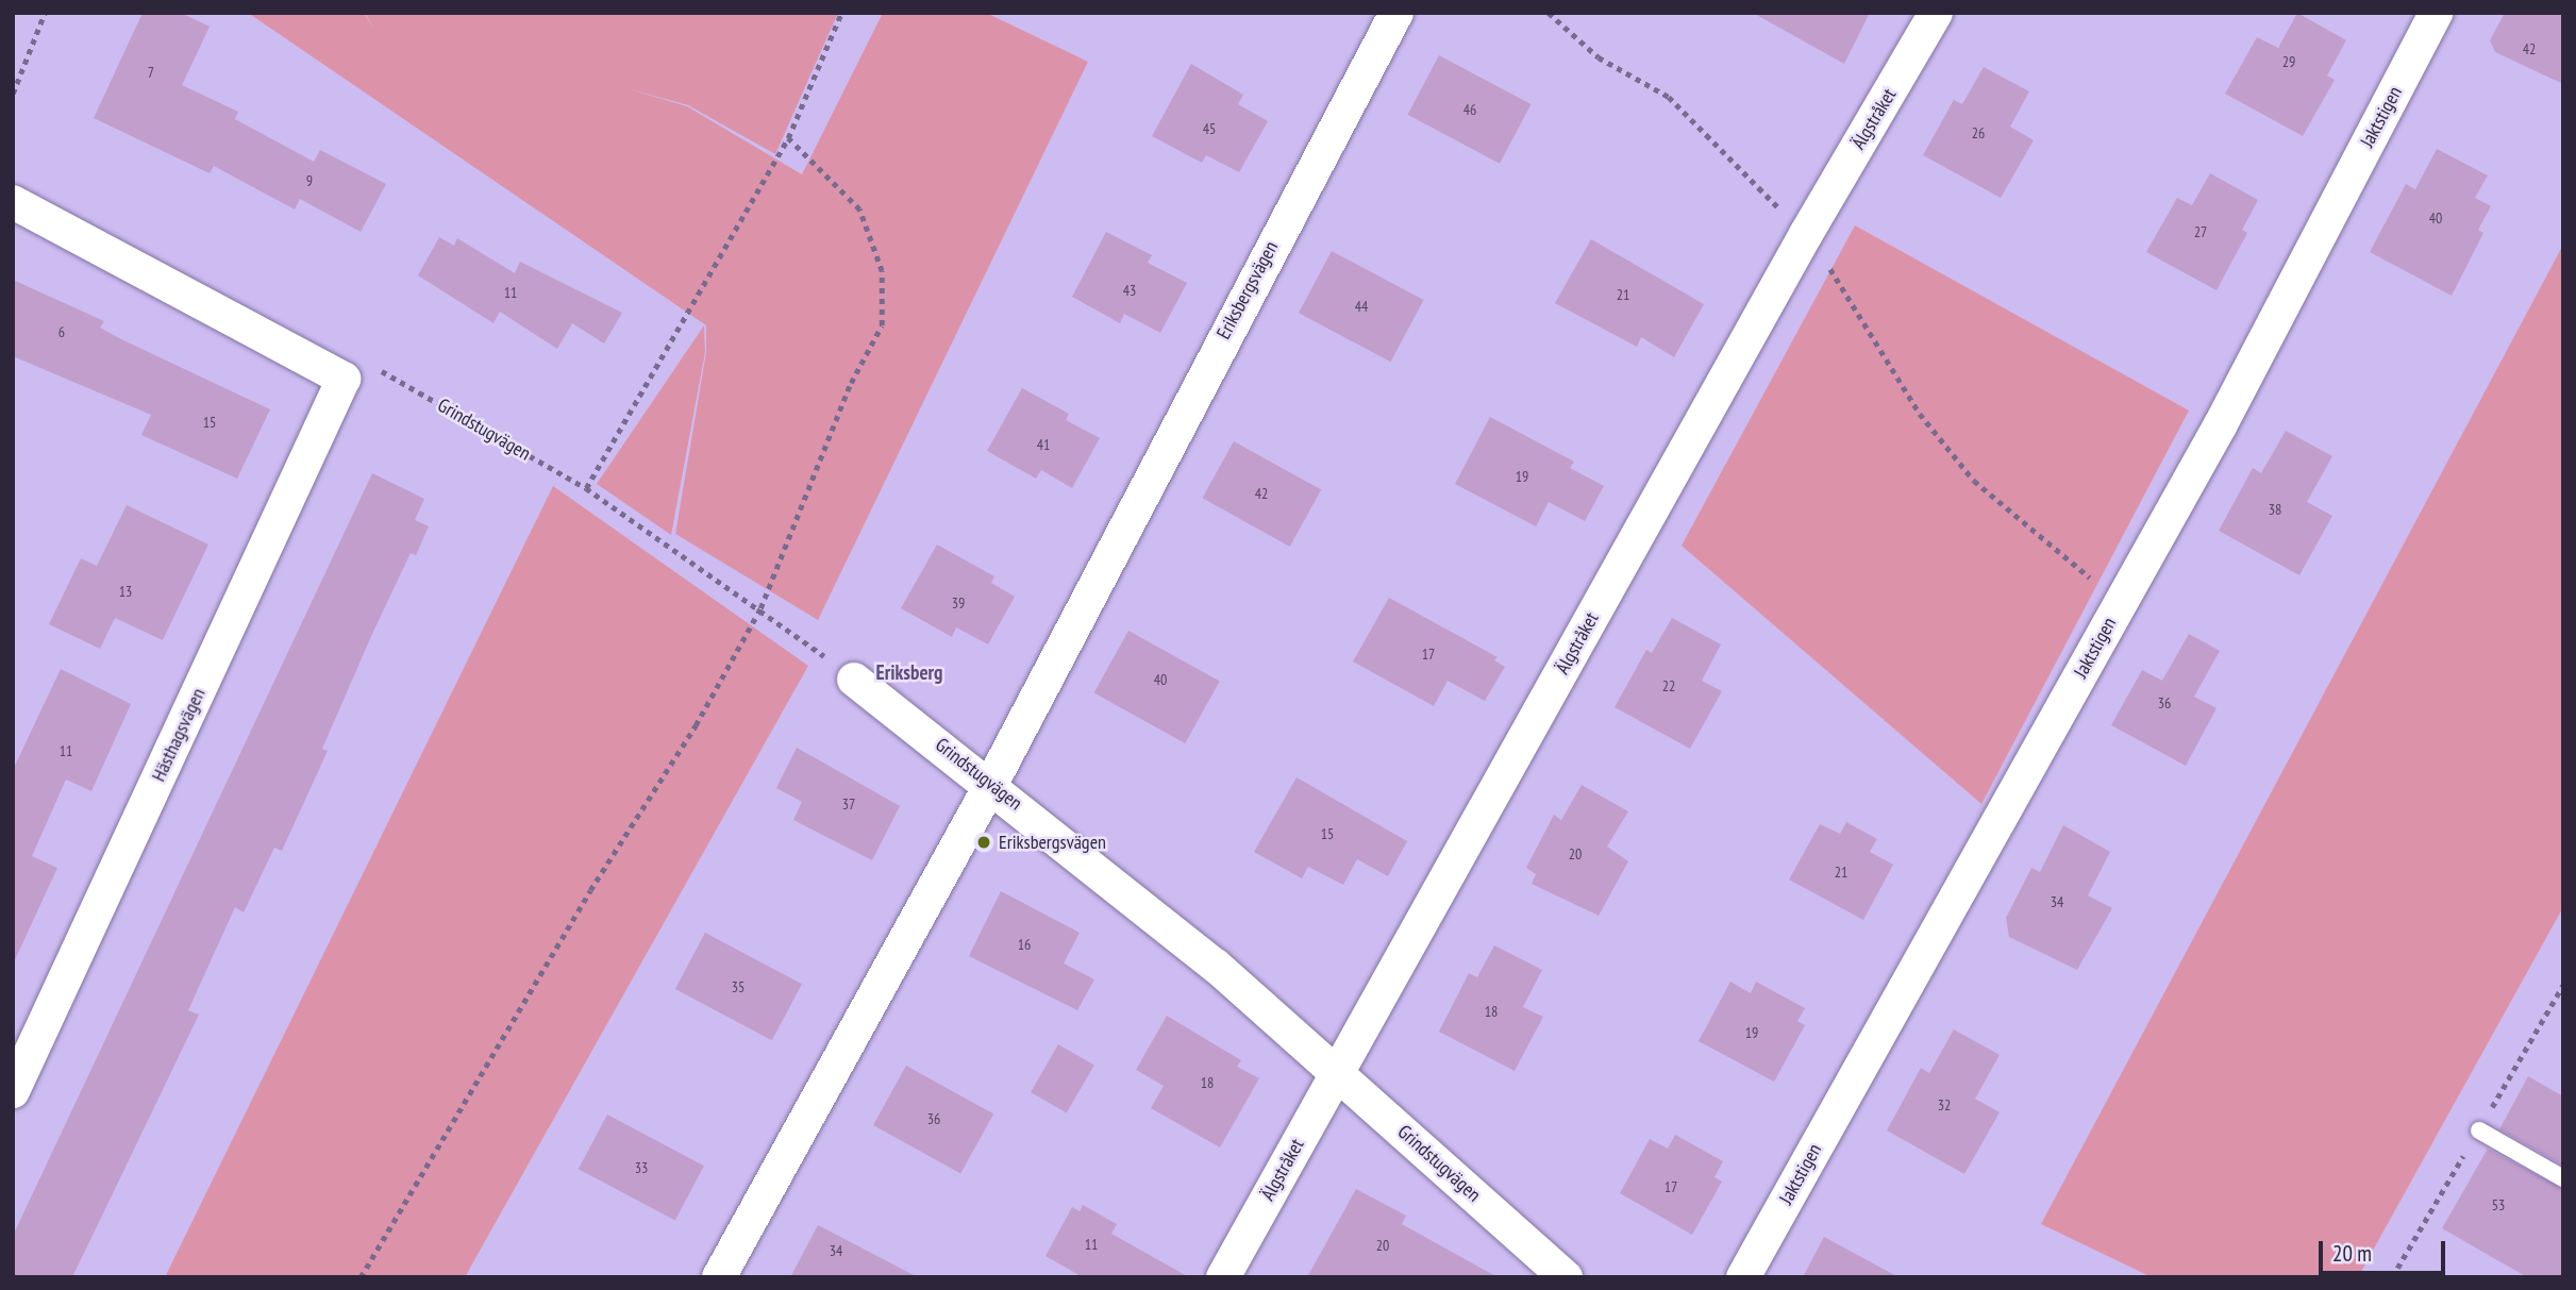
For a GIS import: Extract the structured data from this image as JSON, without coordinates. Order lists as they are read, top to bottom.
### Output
{
  "streets": {
    "street": [
      "Jaktstigen",
      "Älgstråket",
      "Eriksbergsvägen",
      "Grindstugvägen",
      "Hästhagsvägen"
    ]
  },
  "crossings": [
    ["Älgstråket", "Grindstugvägen"],
    ["Eriksbergsvägen", "Grindstugvägen"]
  ],
  "districts": ["Eriksberg"],
  "places": ["Eriksbergsvägen"],
  "house_numbers": [
    "42",
    "29",
    "7",
    "46",
    "45",
    "26",
    "9",
    "40",
    "27",
    "43",
    "11",
    "21",
    "44",
    "6",
    "15",
    "41",
    "19",
    "42",
    "38",
    "13",
    "39",
    "17",
    "40",
    "22",
    "36",
    "11",
    "37",
    "15",
    "20",
    "21",
    "34",
    "16",
    "35",
    "18",
    "19",
    "18",
    "32",
    "36",
    "33",
    "17",
    "53",
    "11",
    "20",
    "34"
  ],
  "scale_bar": "20 m"
}
